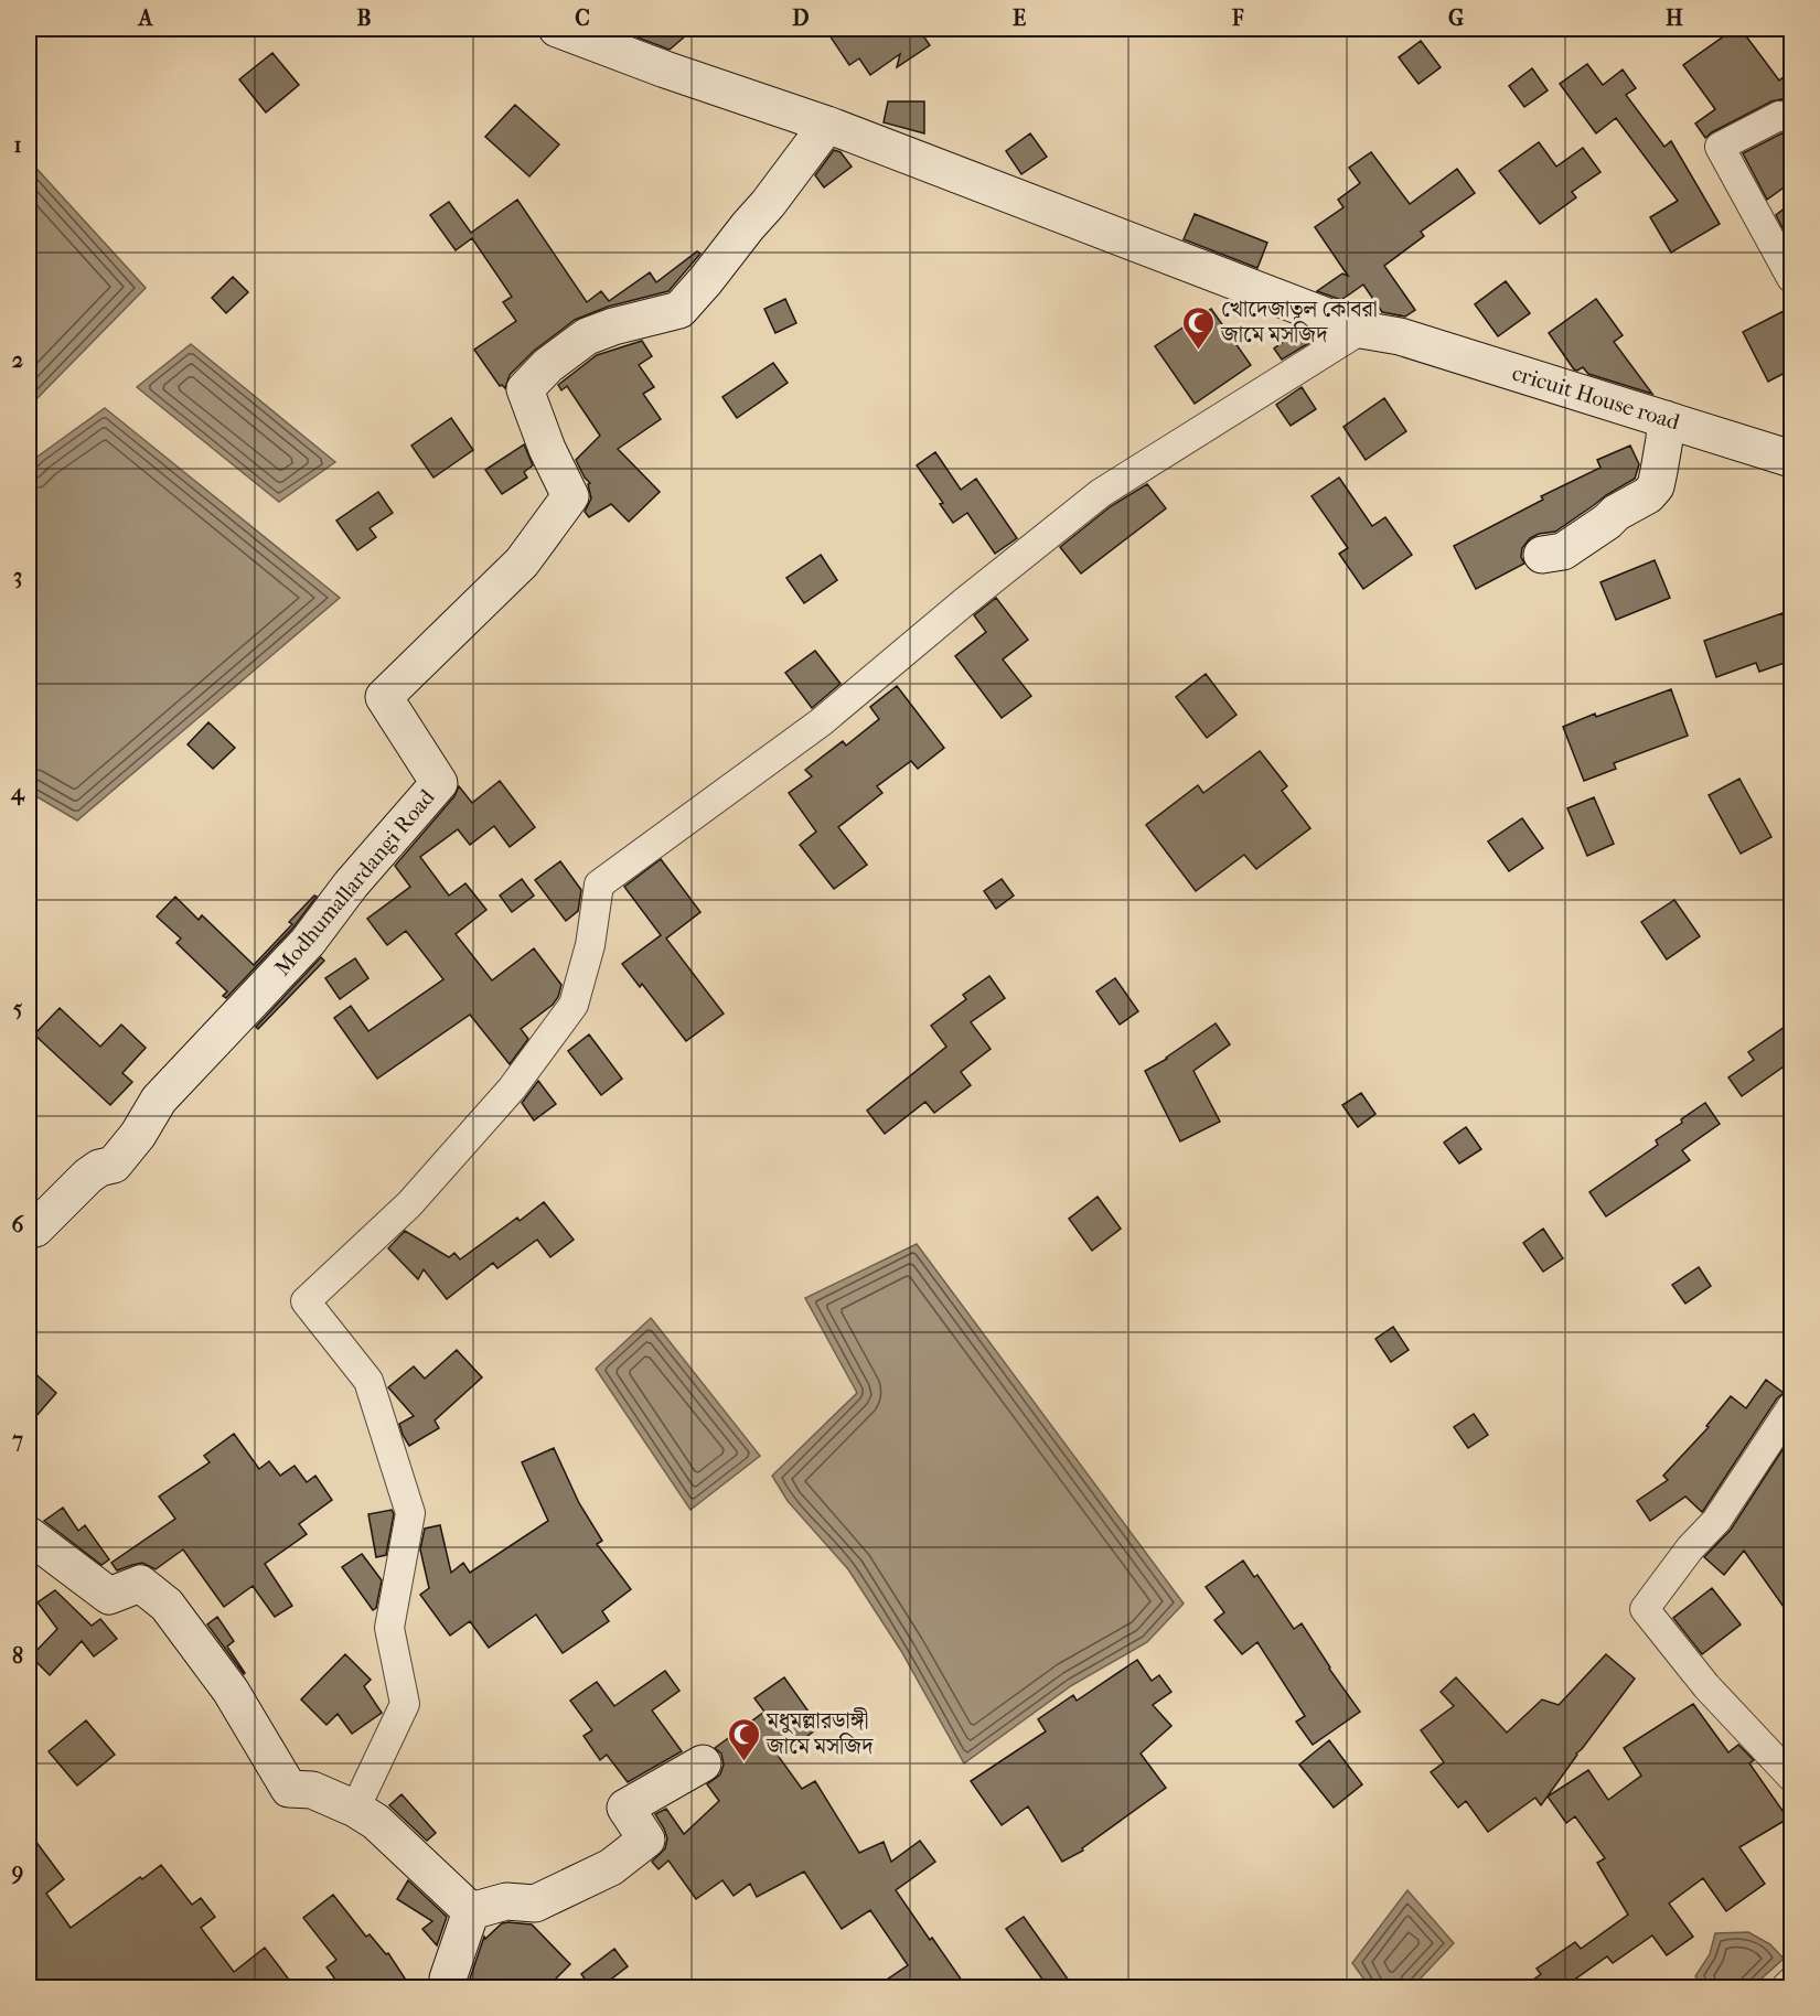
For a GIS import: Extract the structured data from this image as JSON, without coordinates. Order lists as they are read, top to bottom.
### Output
{
  "streets": {
    "street": ["cricuit House road", "Modhumallardangi Road"]
  },
  "crossings": [
    ["cricuit House road", "Modhumallardangi Road"]
  ],
  "places": {
    "mosque": ["খোদেজাতুল কোবরা জামে মসজিদ", "মধুমল্লারডাঙ্গী জামে মসজিদ"]
  },
  "grid": {
    "columns": [
      "A",
      "B",
      "C",
      "D",
      "E",
      "F",
      "G",
      "H"
    ],
    "rows": [
      "1",
      "2",
      "3",
      "4",
      "5",
      "6",
      "7",
      "8",
      "9"
    ]
  }
}
